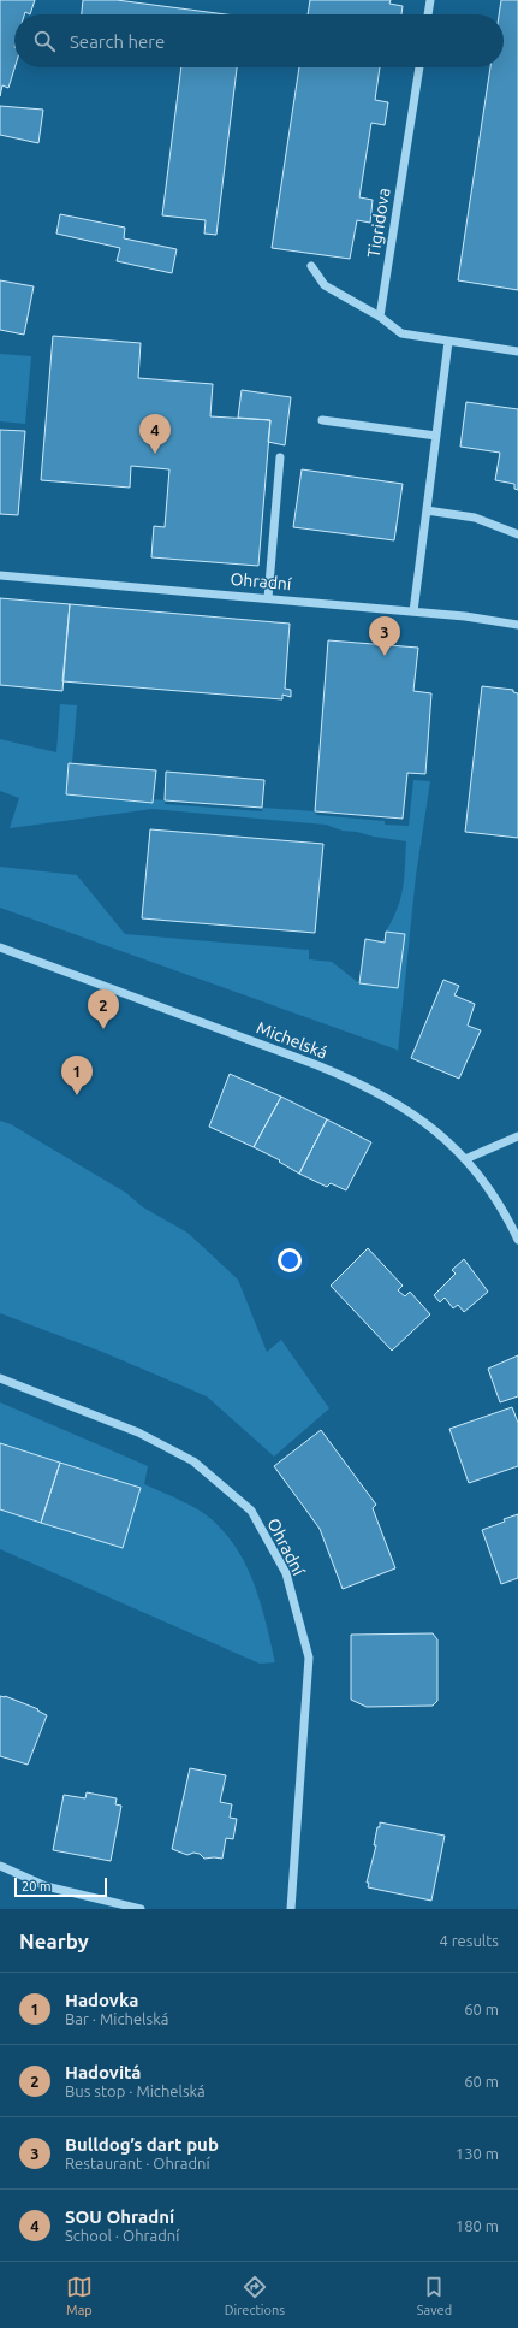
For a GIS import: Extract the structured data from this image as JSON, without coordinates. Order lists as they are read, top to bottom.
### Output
{
  "streets": {
    "street": ["Tigridova", "Ohradní", "Michelská"]
  },
  "scale_bar": "20 m",
  "page": {
    "search": "Search here",
    "pins": [
      "4",
      "3",
      "2",
      "1"
    ],
    "scale": "20 m",
    "heading": ["Nearby", "4 results"],
    "list": [
      {
        "mark": "1",
        "name": "Hadovka",
        "note": "Bar · Michelská",
        "value": "60 m"
      },
      {
        "mark": "2",
        "name": "Hadovitá",
        "note": "Bus stop · Michelská",
        "value": "60 m"
      },
      {
        "mark": "3",
        "name": "Bulldog’s dart pub",
        "note": "Restaurant · Ohradní",
        "value": "130 m"
      },
      {
        "mark": "4",
        "name": "SOU Ohradní",
        "note": "School · Ohradní",
        "value": "180 m"
      }
    ],
    "nav": ["Map", "Directions", "Saved"]
  }
}
